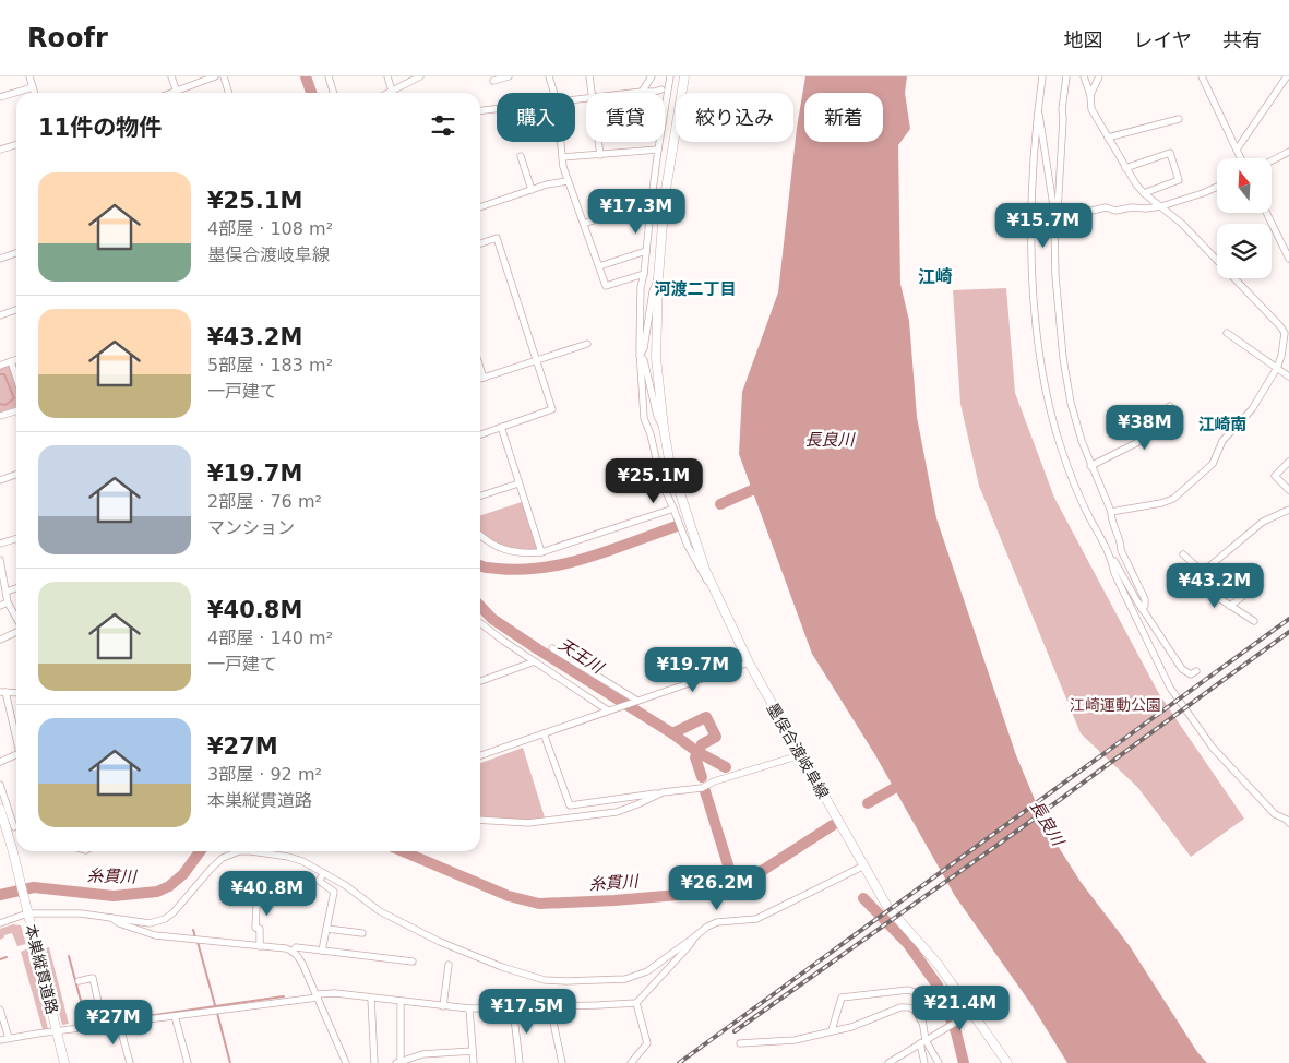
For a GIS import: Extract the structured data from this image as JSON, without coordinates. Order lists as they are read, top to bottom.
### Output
{
  "streets": {
    "main road": ["墨俣合渡岐阜線", "本巣縦貫道路"]
  },
  "districts": ["江崎", "河渡二丁目", "江崎南"],
  "water": ["長良川", "天王川", "糸貫川"],
  "parks": ["江崎運動公園"],
  "north": "top",
  "page": {
    "header": "Roofr",
    "nav": ["地図", "レイヤ", "共有"],
    "chip": [
      "購入",
      "賃貸",
      "絞り込み",
      "新着"
    ],
    "heading": "11件の物件",
    "list": [
      {
        "name": "¥25.1M",
        "note": "4部屋 · 108 m² · 墨俣合渡岐阜線"
      },
      {
        "name": "¥43.2M",
        "note": "5部屋 · 183 m² · 一戸建て"
      },
      {
        "name": "¥19.7M",
        "note": "2部屋 · 76 m² · マンション"
      },
      {
        "name": "¥40.8M",
        "note": "4部屋 · 140 m² · 一戸建て"
      },
      {
        "name": "¥27M",
        "note": "3部屋 · 92 m² · 本巣縦貫道路"
      }
    ],
    "price": [
      "¥17.3M",
      "¥15.7M",
      "¥38M",
      "¥25.1M",
      "¥43.2M",
      "¥19.7M",
      "¥26.2M",
      "¥40.8M",
      "¥21.4M",
      "¥17.5M",
      "¥27M"
    ]
  }
}
